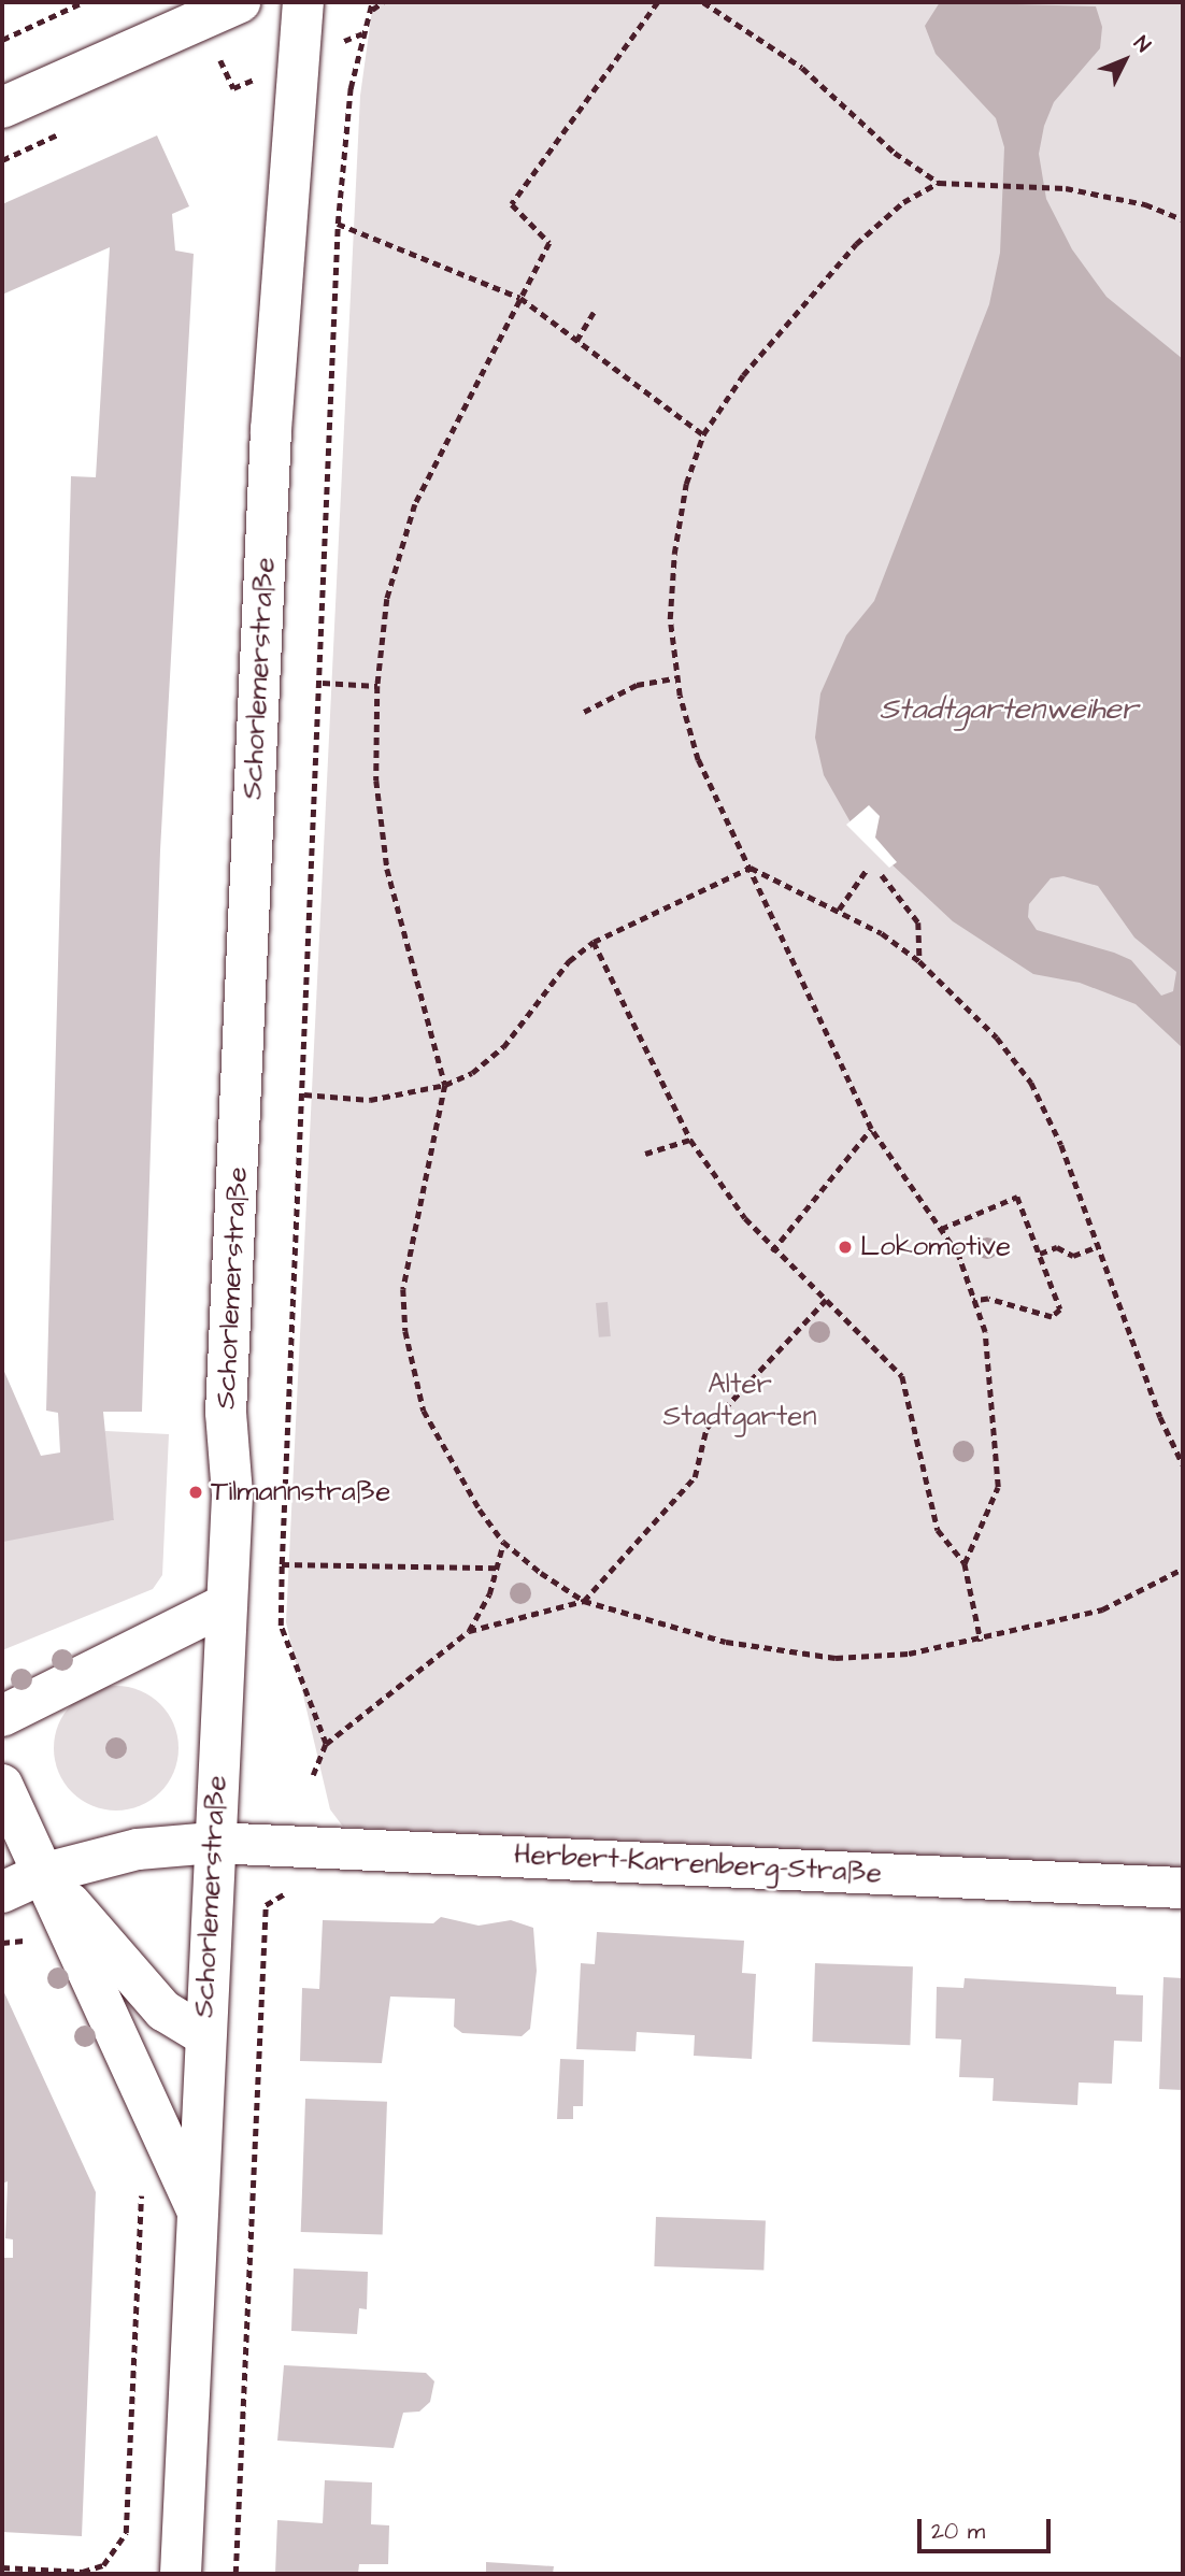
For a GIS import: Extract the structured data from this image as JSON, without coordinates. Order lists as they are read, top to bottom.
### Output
{
  "streets": {
    "main road": ["Schorlemerstraße", "Herbert-Karrenberg-Straße"]
  },
  "crossings": [
    ["Schorlemerstraße", "Herbert-Karrenberg-Straße"]
  ],
  "water": ["Stadtgartenweiher"],
  "parks": ["Alter Stadtgarten"],
  "places": ["Lokomotive", "Tilmannstraße"],
  "scale_bar": "20 m",
  "north": "top right"
}
